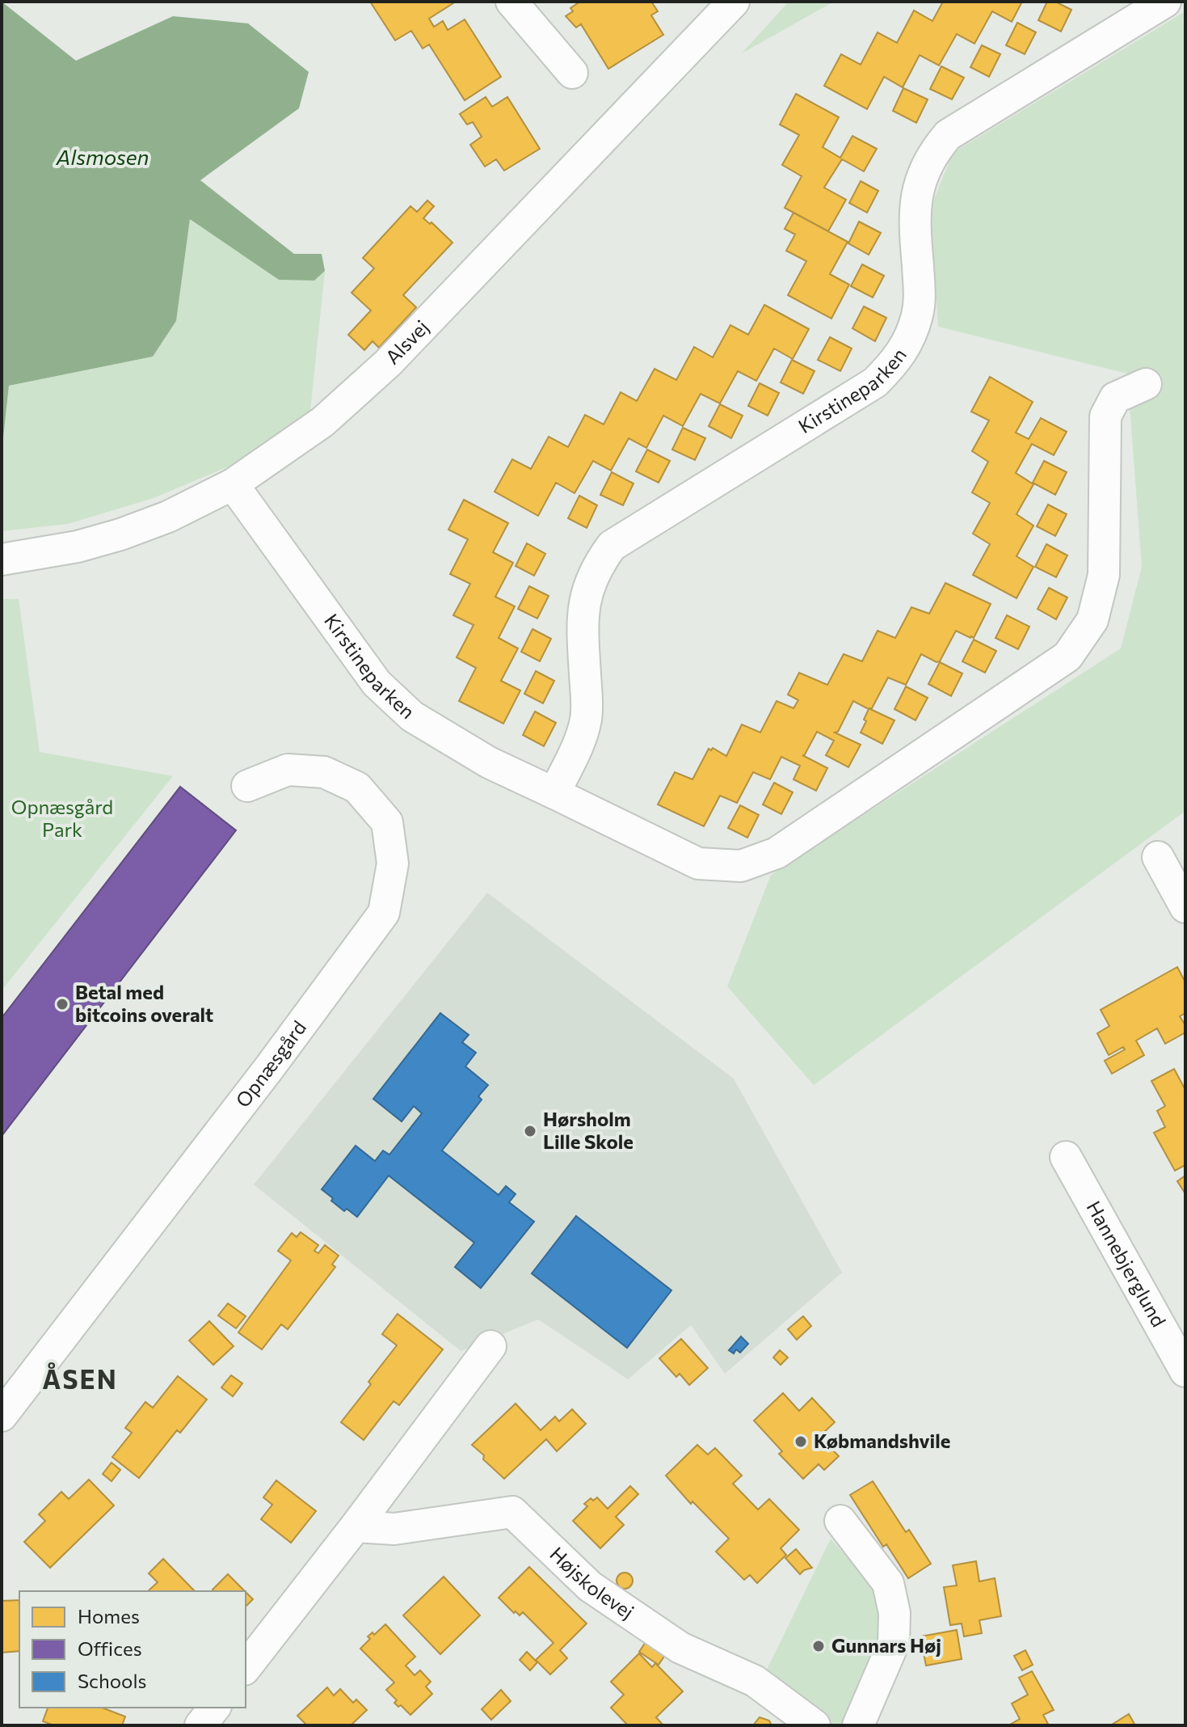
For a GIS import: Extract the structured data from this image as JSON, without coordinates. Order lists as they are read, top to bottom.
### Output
{
  "streets": {
    "street": [
      "Alsvej",
      "Kirstineparken",
      "Opnæsgård",
      "Hannebjerglund",
      "Højskolevej"
    ]
  },
  "crossings": [
    ["Alsvej", "Kirstineparken"]
  ],
  "districts": ["ÅSEN"],
  "water": ["Alsmosen"],
  "parks": ["Opnæsgård Park"],
  "places": [
    "Betal med bitcoins overalt",
    "Hørsholm Lille Skole",
    "Købmandshvile",
    "Gunnars Høj"
  ],
  "legend": ["Homes", "Offices", "Schools"]
}
